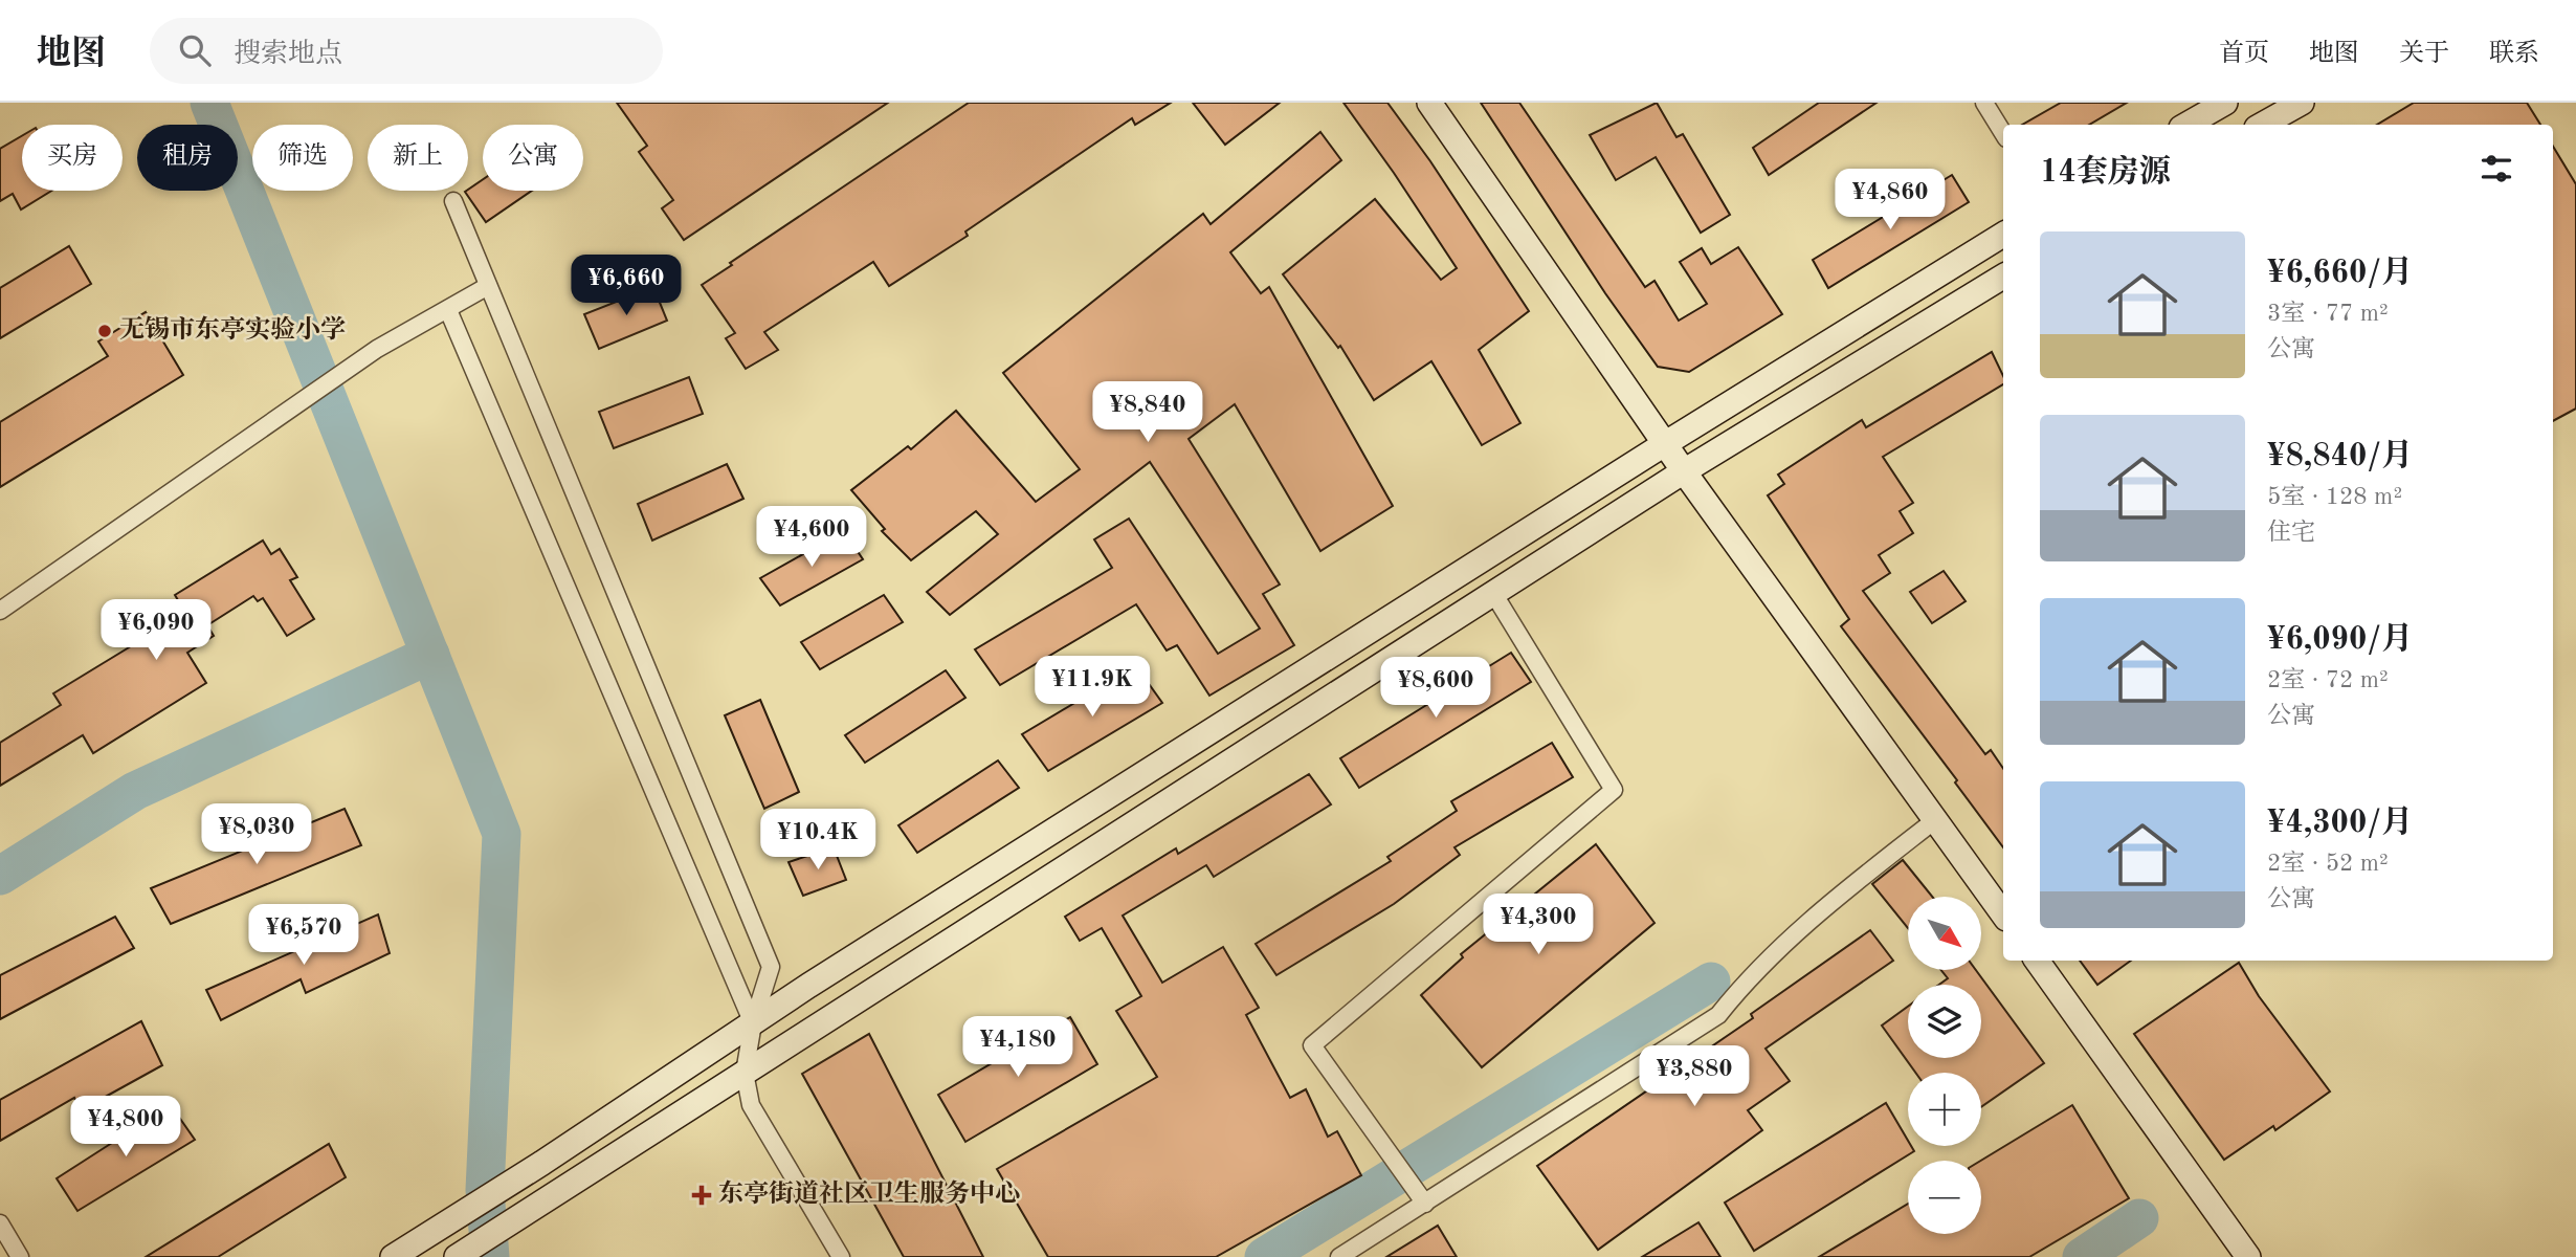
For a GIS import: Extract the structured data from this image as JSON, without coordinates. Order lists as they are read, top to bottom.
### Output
{
  "places": {
    "other": ["无锡市东亭实验小学"],
    "health": ["东亭街道社区卫生服务中心"]
  },
  "north": "bottom right",
  "page": {
    "header": "地图",
    "search": "搜索地点",
    "nav": [
      "首页",
      "地图",
      "关于",
      "联系"
    ],
    "chip": [
      "买房",
      "租房",
      "筛选",
      "新上",
      "公寓"
    ],
    "heading": "14套房源",
    "price": [
      "¥4,860",
      "¥6,660",
      "¥8,840",
      "¥4,600",
      "¥6,090",
      "¥11.9K",
      "¥8,600",
      "¥8,030",
      "¥10.4K",
      "¥4,300",
      "¥6,570",
      "¥4,180",
      "¥3,880",
      "¥4,800"
    ],
    "list": [
      {
        "name": "¥6,660/月",
        "note": "3室 · 77 m² · 公寓"
      },
      {
        "name": "¥8,840/月",
        "note": "5室 · 128 m² · 住宅"
      },
      {
        "name": "¥6,090/月",
        "note": "2室 · 72 m² · 公寓"
      },
      {
        "name": "¥4,300/月",
        "note": "2室 · 52 m² · 公寓"
      }
    ],
    "map_buttons": ["+", "−"]
  }
}
